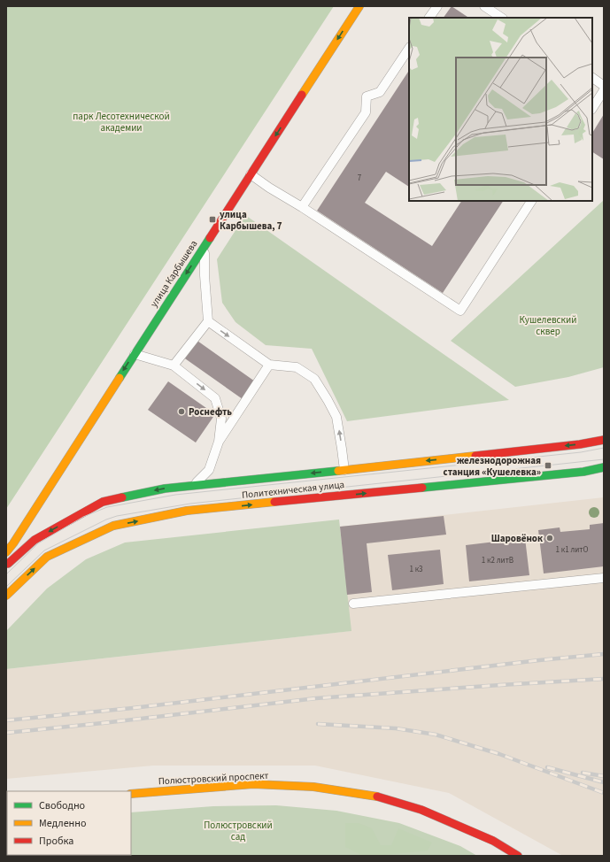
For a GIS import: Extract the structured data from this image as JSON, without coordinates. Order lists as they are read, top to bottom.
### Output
{
  "streets": {
    "main road": ["улица Карбышева", "Политехническая улица", "Полюстровский проспект"]
  },
  "one_way": ["улица Карбышева"],
  "parks": ["парк Лесотехнической академии", "Кушелевский сквер", "Полюстровский сад"],
  "places": {
    "transit": ["улица Карбышева, 7", "железнодорожная станция «Кушелевка»"],
    "other": ["Роснефть", "Шаровёнок"]
  },
  "house_numbers": [
    "7",
    "1 к1 литО",
    "1 к2 литВ",
    "1 к3"
  ],
  "legend": ["Свободно", "Медленно", "Пробка"]
}
